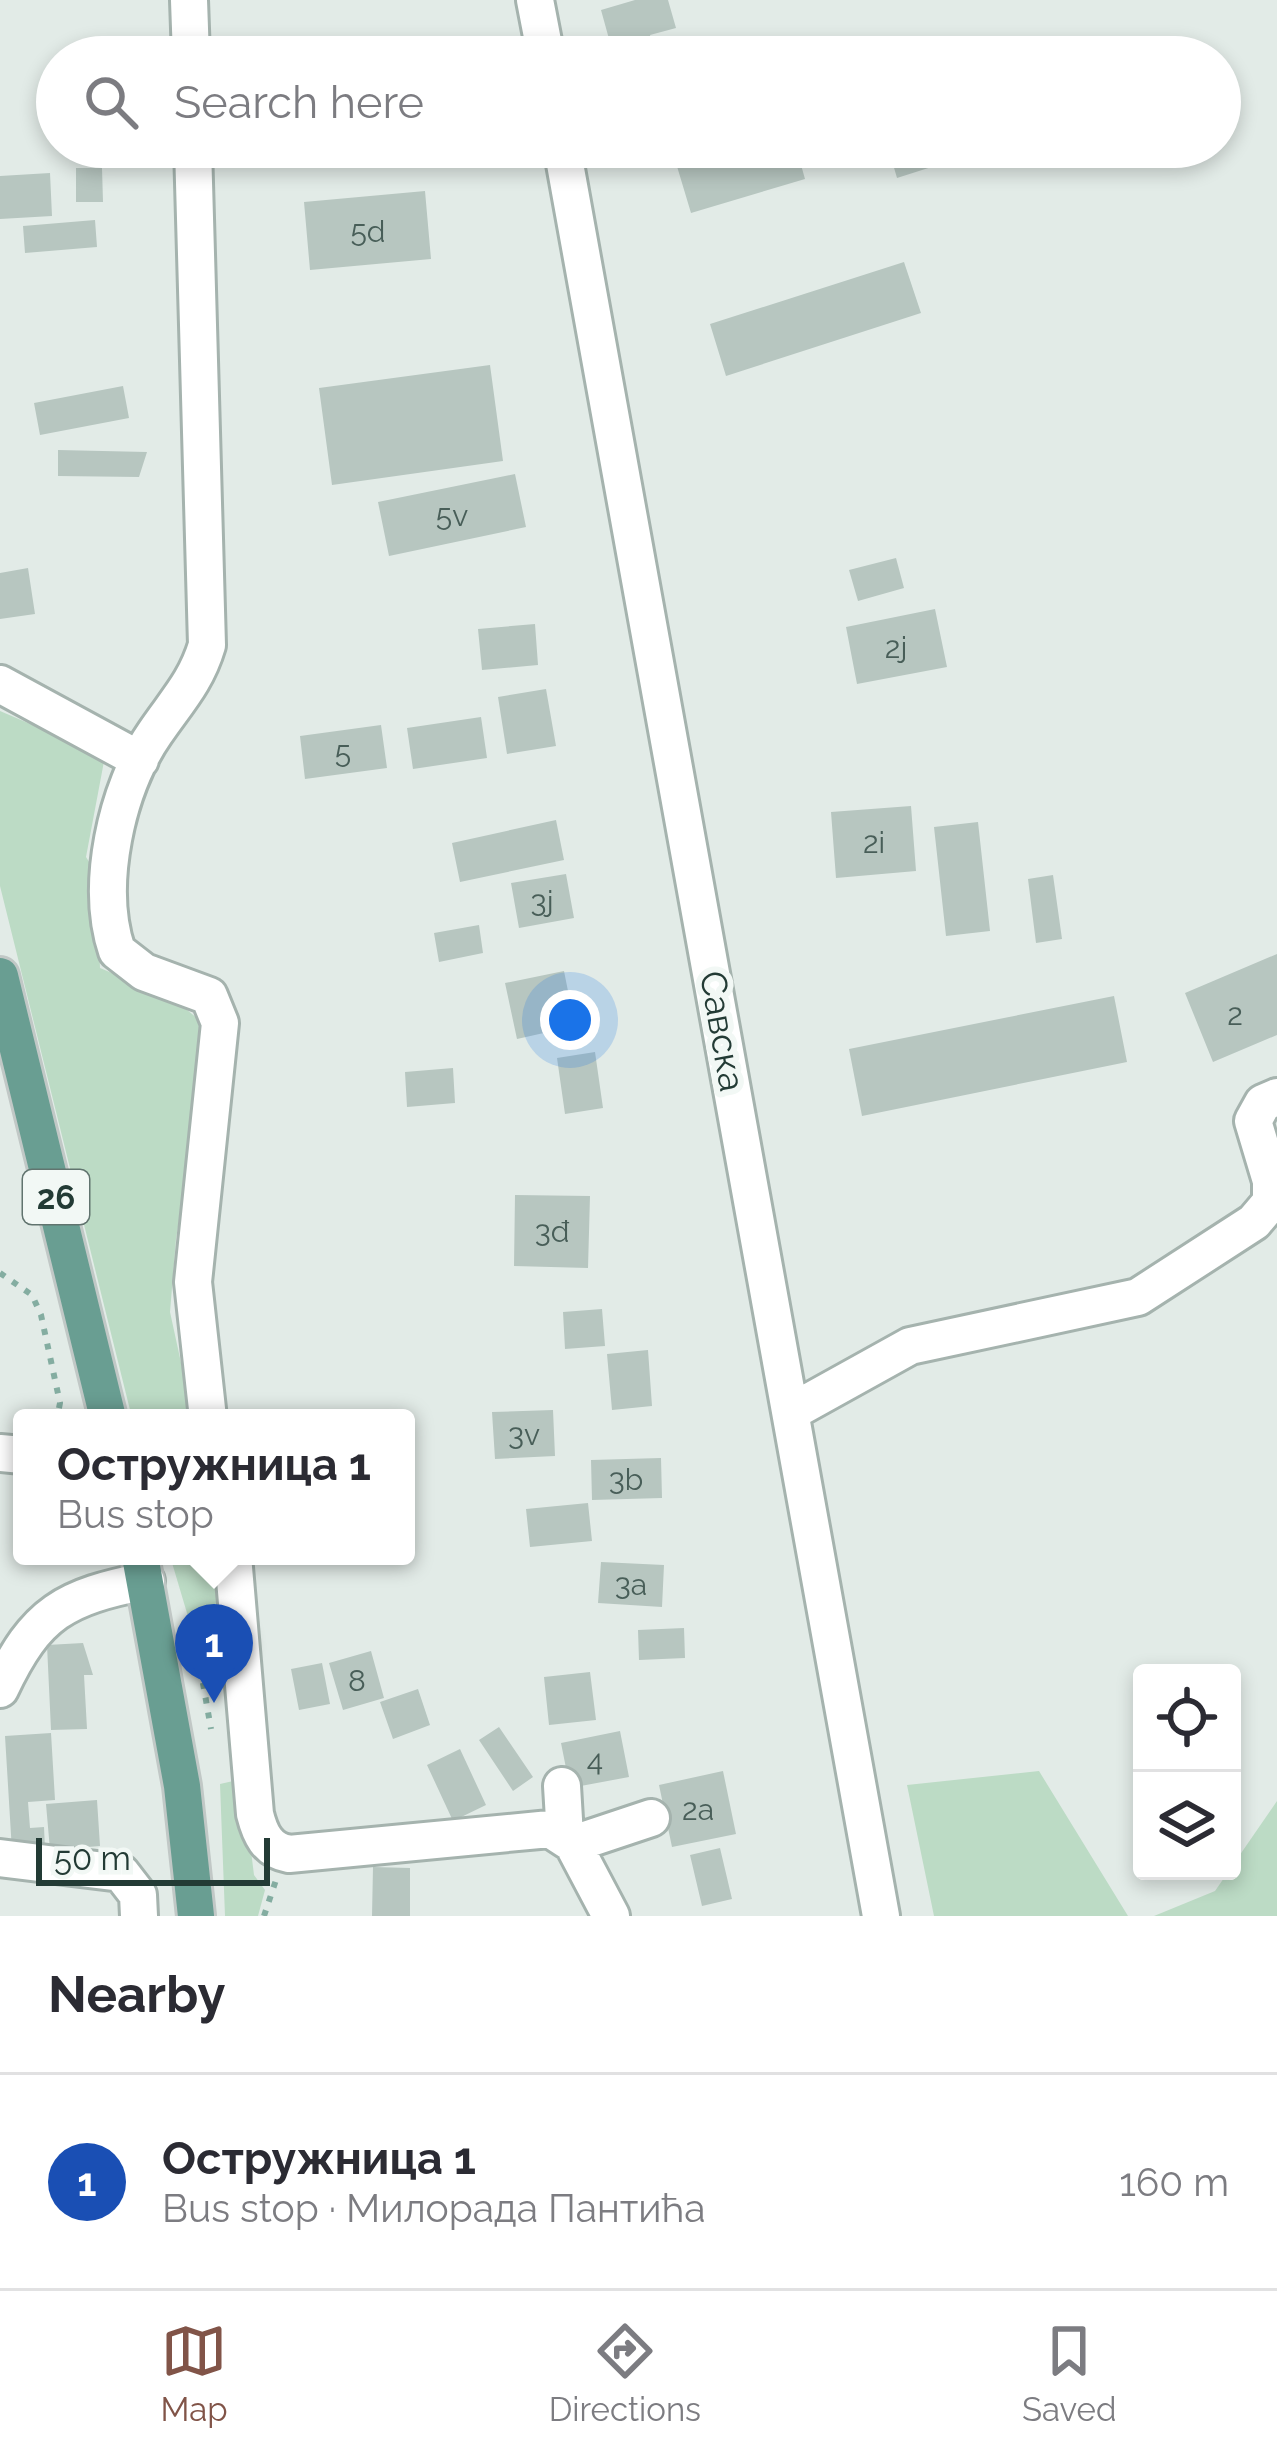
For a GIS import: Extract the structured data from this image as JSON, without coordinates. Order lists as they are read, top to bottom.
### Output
{
  "streets": {
    "main road": ["26"],
    "street": ["Савска"]
  },
  "house_numbers": [
    "5d",
    "5v",
    "2j",
    "5",
    "2i",
    "3j",
    "2",
    "3đ",
    "3v",
    "3b",
    "3a",
    "8",
    "4",
    "2a"
  ],
  "scale_bar": "50 m",
  "page": {
    "search": "Search here",
    "popup": ["Остружница 1", "Bus stop"],
    "pins": "1",
    "scale": "50 m",
    "heading": "Nearby",
    "list": [
      {
        "mark": "1",
        "name": "Остружница 1",
        "note": "Bus stop · Милорада Пантића",
        "value": "160 m"
      }
    ],
    "nav": ["Map", "Directions", "Saved"]
  }
}
